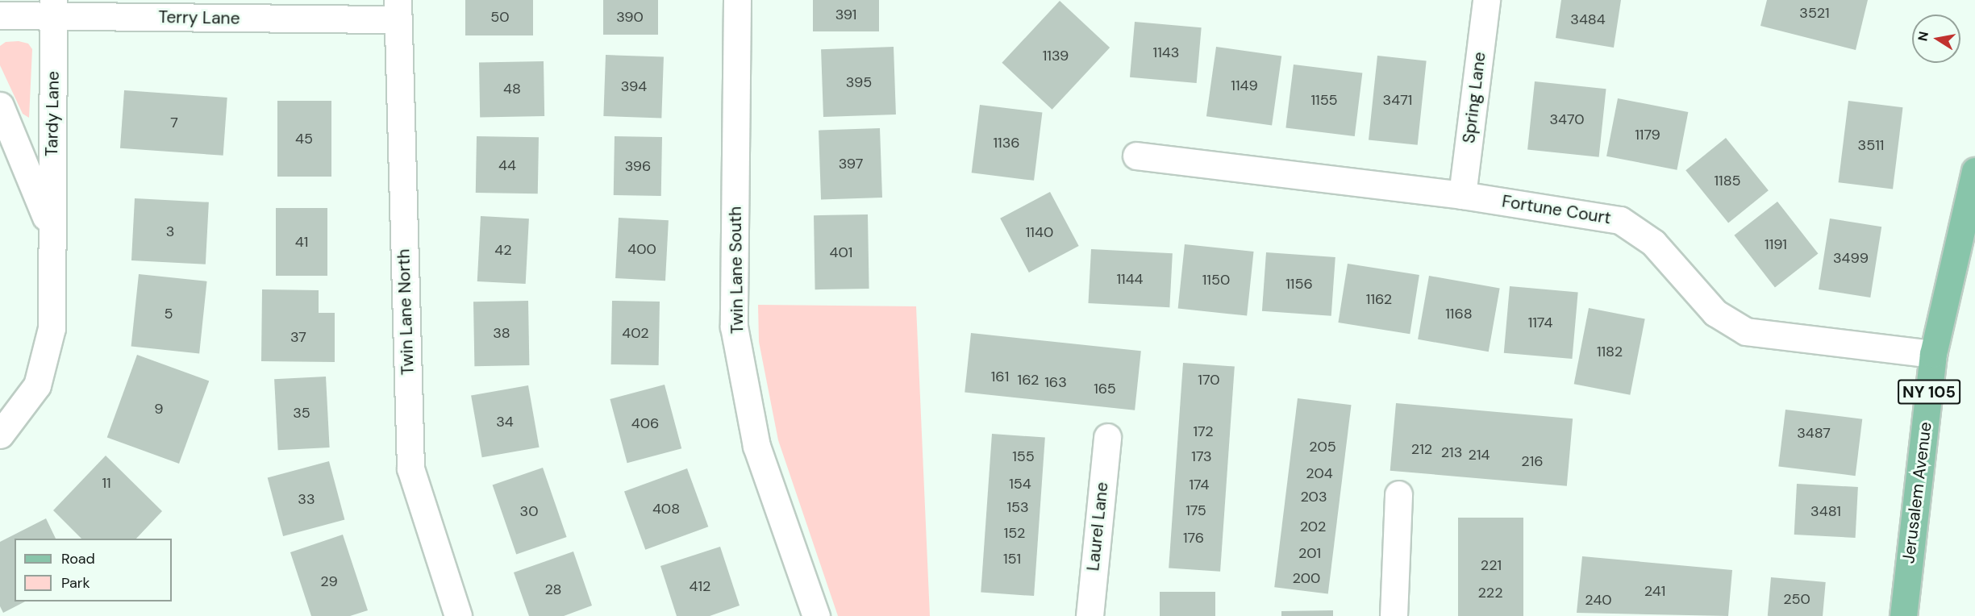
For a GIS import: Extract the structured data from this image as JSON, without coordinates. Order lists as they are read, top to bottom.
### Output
{
  "streets": {
    "main road": ["NY 105", "Jerusalem Avenue"],
    "street": [
      "Terry Lane",
      "Spring Lane",
      "Tardy Lane",
      "Fortune Court",
      "Twin Lane South",
      "Twin Lane North",
      "Laurel Lane"
    ]
  },
  "crossings": [
    ["Terry Lane", "Tardy Lane"],
    ["Terry Lane", "Twin Lane North"],
    ["Spring Lane", "Fortune Court"],
    ["Fortune Court", "Jerusalem Avenue"]
  ],
  "house_numbers": [
    "3521",
    "391",
    "50",
    "390",
    "3484",
    "1143",
    "1139",
    "395",
    "1149",
    "394",
    "48",
    "1155",
    "3471",
    "3470",
    "7",
    "1179",
    "45",
    "1136",
    "3511",
    "397",
    "44",
    "396",
    "1185",
    "3",
    "1140",
    "41",
    "1191",
    "400",
    "42",
    "401",
    "3499",
    "1144",
    "1150",
    "1156",
    "1162",
    "5",
    "1168",
    "1174",
    "38",
    "402",
    "37",
    "1182",
    "161",
    "162",
    "170",
    "163",
    "165",
    "9",
    "35",
    "34",
    "406",
    "172",
    "3487",
    "205",
    "212",
    "213",
    "214",
    "155",
    "173",
    "216",
    "204",
    "11",
    "154",
    "174",
    "203",
    "33",
    "153",
    "408",
    "175",
    "30",
    "3481",
    "202",
    "152",
    "176",
    "201",
    "151",
    "221",
    "200",
    "29",
    "412",
    "28",
    "241",
    "222",
    "250",
    "240"
  ],
  "legend": ["Road", "Park"],
  "north": "left"
}
